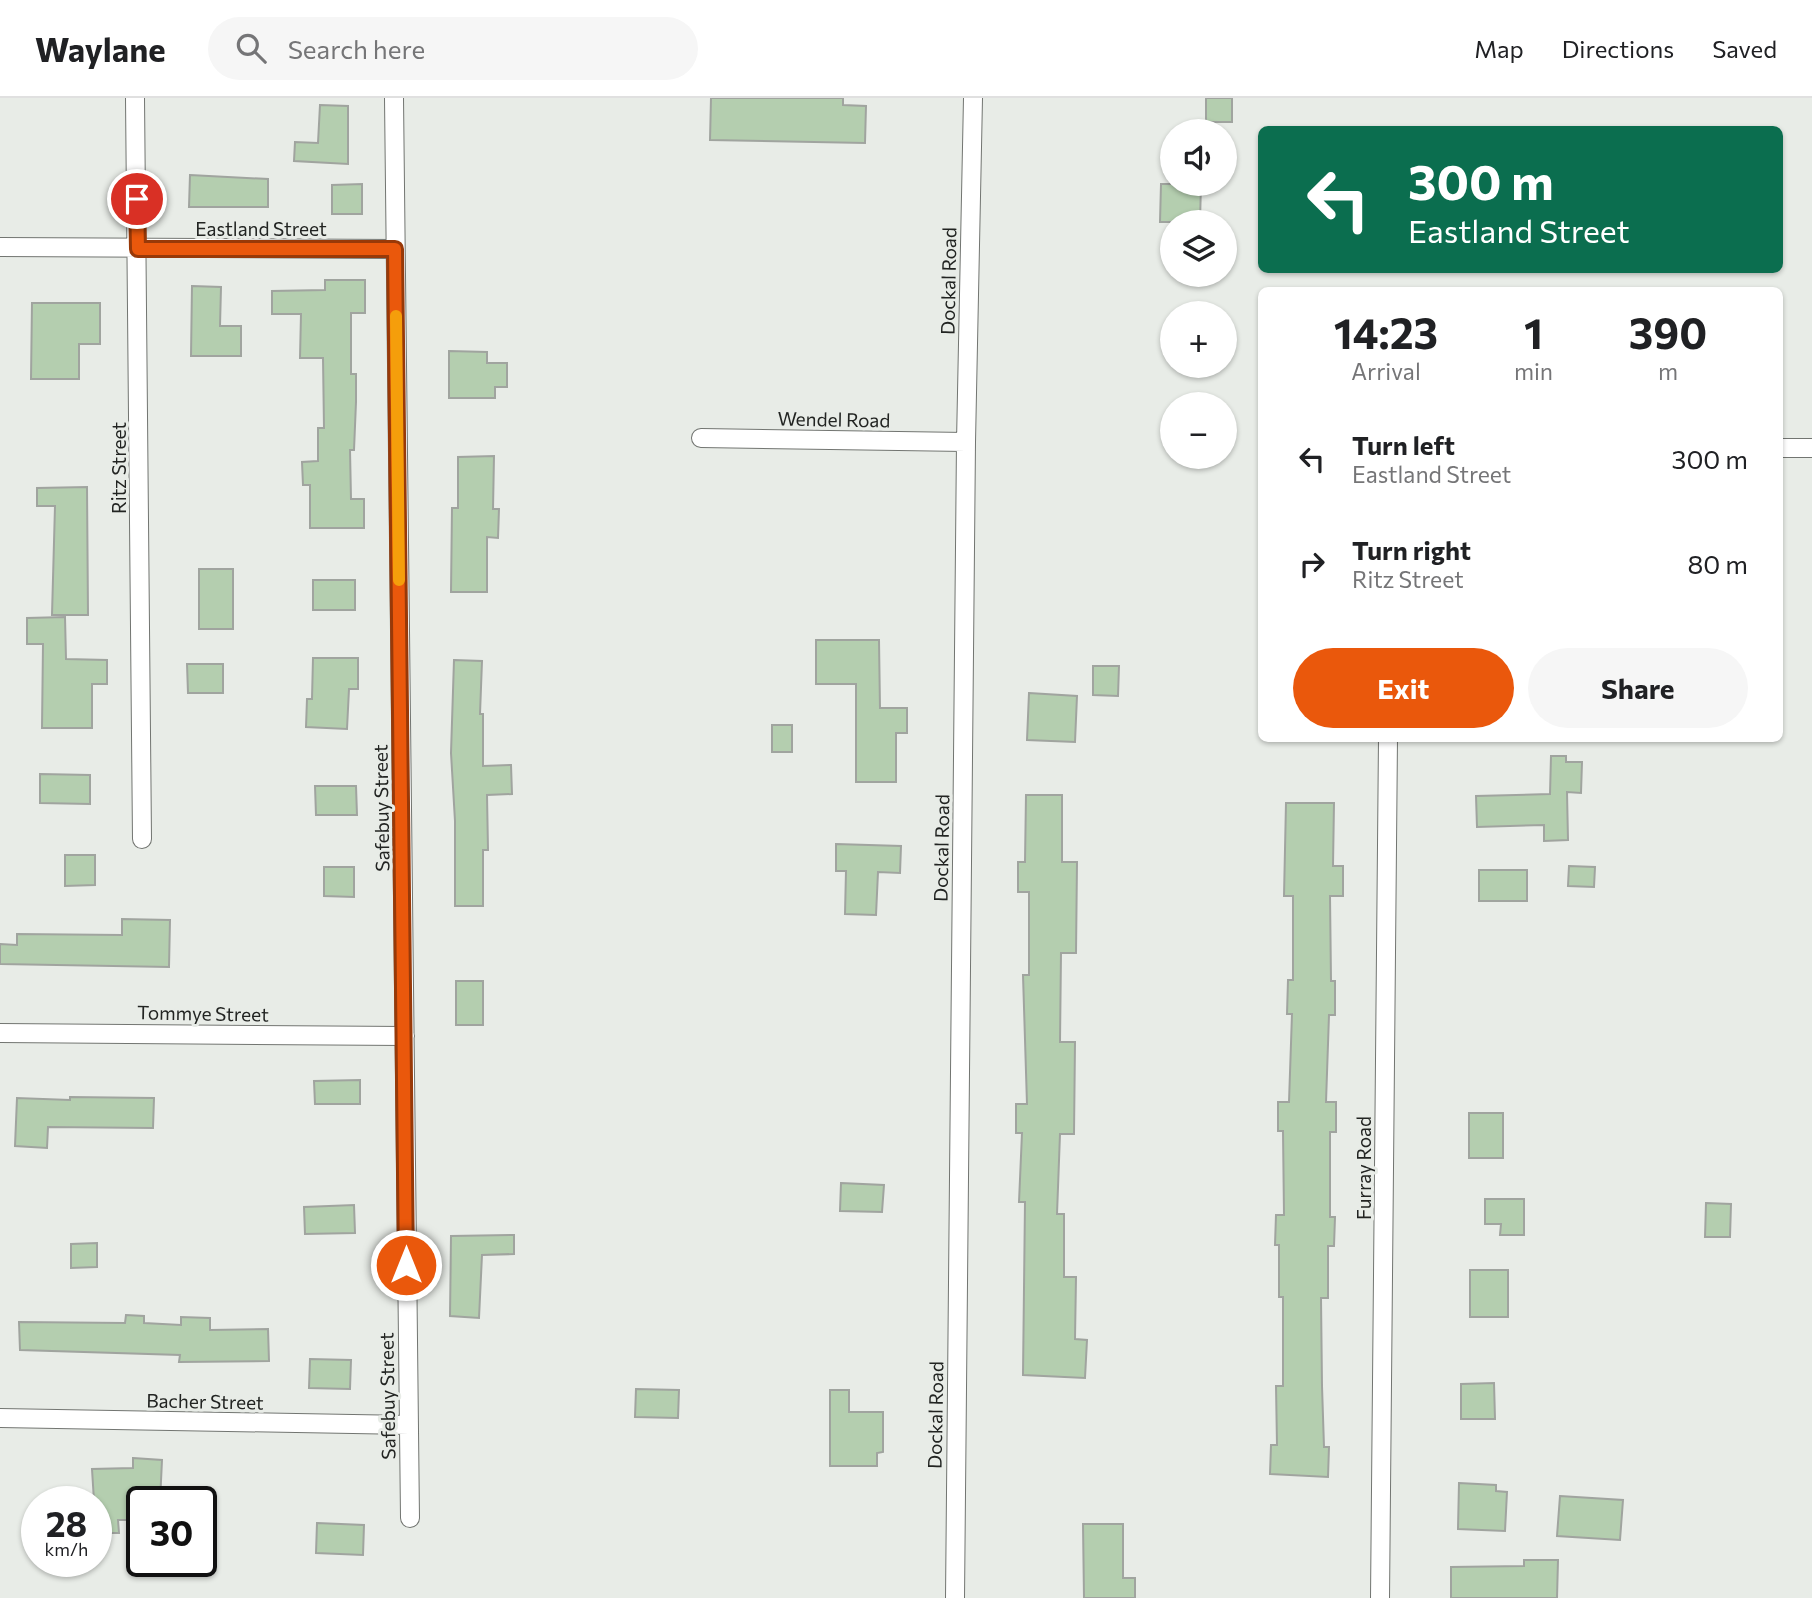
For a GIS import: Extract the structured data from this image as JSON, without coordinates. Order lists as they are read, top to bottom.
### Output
{
  "streets": {
    "street": [
      "Eastland Street",
      "Dockal Road",
      "Wendel Road",
      "Ritz Street",
      "Safebuy Street",
      "Tommye Street",
      "Furray Road",
      "Bacher Street"
    ]
  },
  "crossings": [
    ["Eastland Street", "Ritz Street"],
    ["Eastland Street", "Safebuy Street"],
    ["Dockal Road", "Wendel Road"],
    ["Safebuy Street", "Tommye Street"],
    ["Safebuy Street", "Bacher Street"]
  ],
  "page": {
    "header": "Waylane",
    "search": "Search here",
    "nav": ["Map", "Directions", "Saved"],
    "map_buttons": ["+", "−"],
    "turn": ["300 m", "Eastland Street"],
    "eta": [
      "14:23",
      "Arrival",
      "1",
      "min",
      "390",
      "m"
    ],
    "list": [
      {
        "name": "Turn left",
        "note": "Eastland Street",
        "value": "300 m"
      },
      {
        "name": "Turn right",
        "note": "Ritz Street",
        "value": "80 m"
      }
    ],
    "buttons": ["Exit", "Share"],
    "speed": "28 km/h",
    "limit": "30"
  }
}
